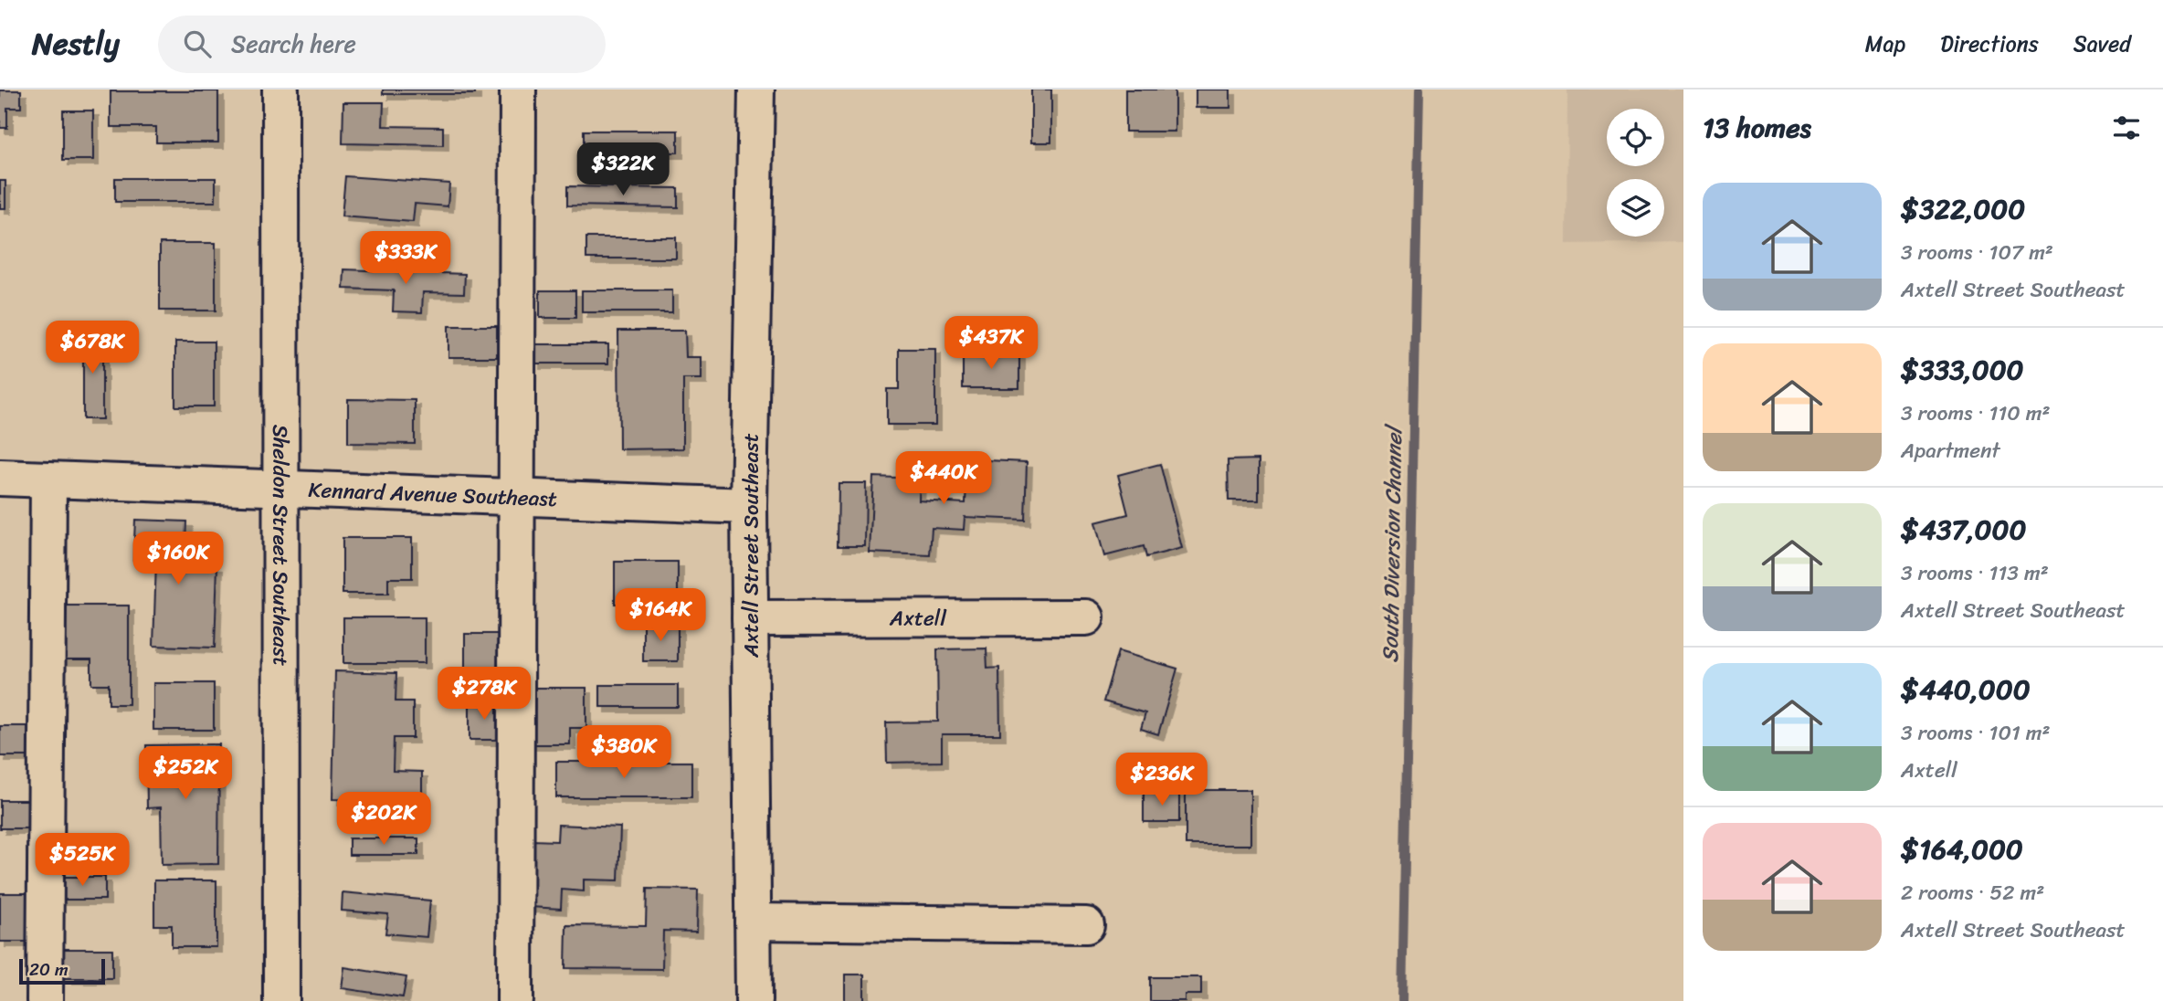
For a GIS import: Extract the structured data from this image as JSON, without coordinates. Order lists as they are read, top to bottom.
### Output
{
  "streets": {
    "street": [
      "Kennard Avenue Southeast",
      "Sheldon Street Southeast",
      "Axtell Street Southeast",
      "Axtell"
    ]
  },
  "crossings": [
    ["Kennard Avenue Southeast", "Sheldon Street Southeast"],
    ["Kennard Avenue Southeast", "Axtell Street Southeast"],
    ["Axtell Street Southeast", "Axtell"]
  ],
  "water": ["South Diversion Channel"],
  "scale_bar": "20 m",
  "page": {
    "header": "Nestly",
    "search": "Search here",
    "nav": ["Map", "Directions", "Saved"],
    "heading": "13 homes",
    "price": [
      "$322K",
      "$333K",
      "$437K",
      "$678K",
      "$440K",
      "$160K",
      "$164K",
      "$278K",
      "$380K",
      "$252K",
      "$236K",
      "$202K",
      "$525K"
    ],
    "list": [
      {
        "name": "$322,000",
        "note": "3 rooms · 107 m² · Axtell Street Southeast"
      },
      {
        "name": "$333,000",
        "note": "3 rooms · 110 m² · Apartment"
      },
      {
        "name": "$437,000",
        "note": "3 rooms · 113 m² · Axtell Street Southeast"
      },
      {
        "name": "$440,000",
        "note": "3 rooms · 101 m² · Axtell"
      },
      {
        "name": "$164,000",
        "note": "2 rooms · 52 m² · Axtell Street Southeast"
      }
    ],
    "scale": "20 m"
  }
}
